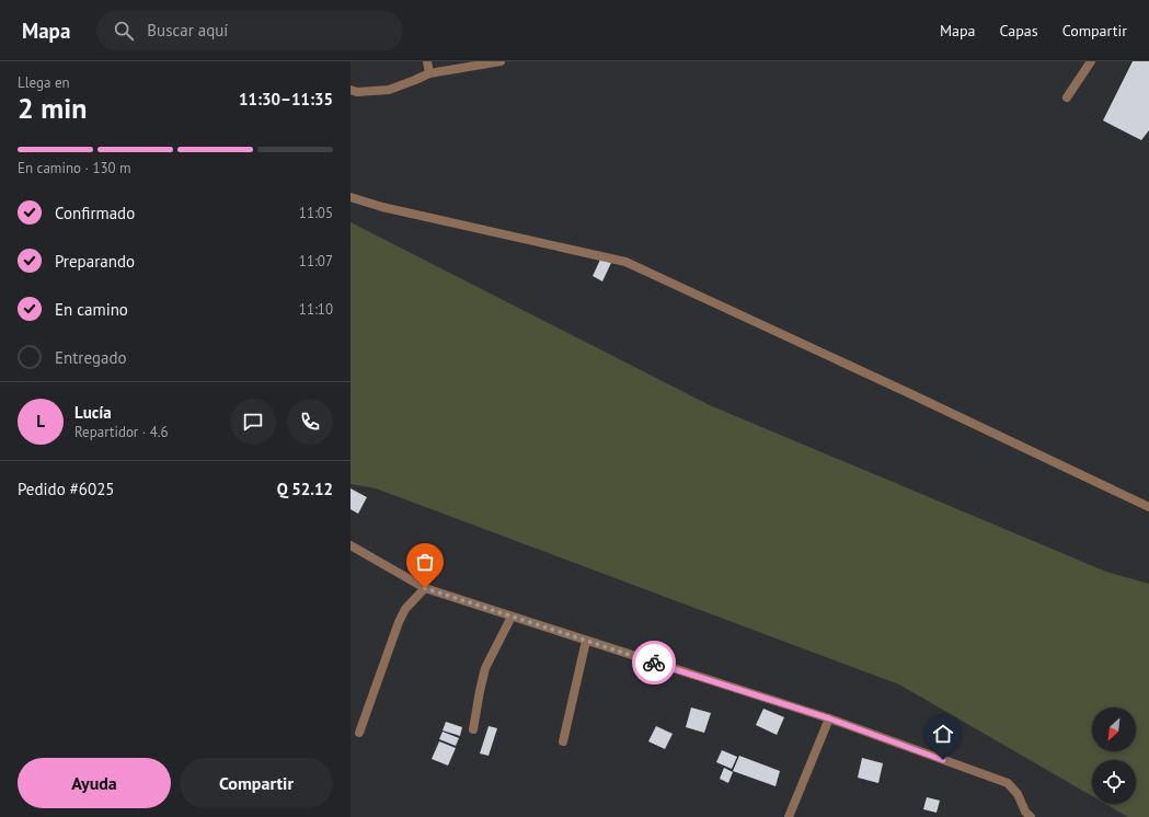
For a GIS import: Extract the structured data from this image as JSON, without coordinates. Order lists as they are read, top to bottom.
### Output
{
  "north": "bottom left",
  "page": {
    "header": "Mapa",
    "search": "Buscar aquí",
    "nav": ["Mapa", "Capas", "Compartir"],
    "heading": ["2 min", "Llega en", "11:30–11:35"],
    "panel": [
      "Lucía",
      "Repartidor · 4.6",
      "Pedido #6025",
      "Q 52.12"
    ],
    "bar": "En camino · 130 m",
    "list": [
      ["Confirmado", "11:05"],
      ["Preparando", "11:07"],
      ["En camino", "11:10"],
      "Entregado"
    ],
    "round": "L",
    "buttons": ["Ayuda", "Compartir"]
  }
}
